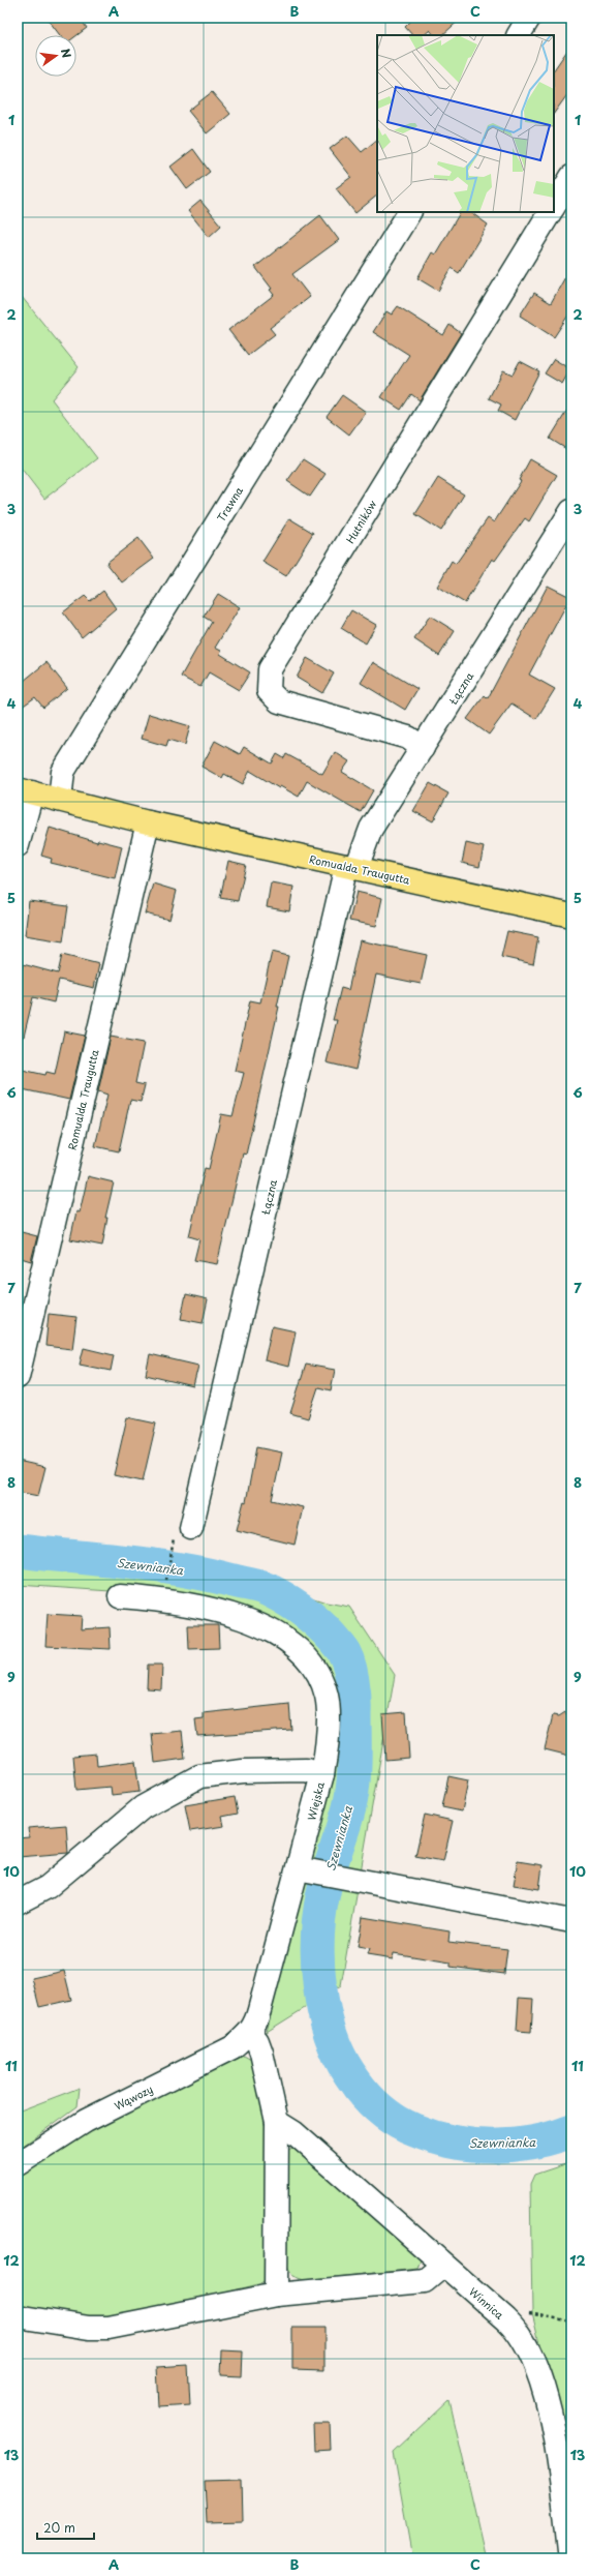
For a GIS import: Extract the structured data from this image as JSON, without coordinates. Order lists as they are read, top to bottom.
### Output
{
  "streets": {
    "main road": ["Romualda Traugutta"],
    "street": [
      "Trawna",
      "Hutników",
      "Łączna",
      "Wiejska",
      "Wąwozy",
      "Winnica"
    ]
  },
  "crossings": [
    ["Trawna", "Romualda Traugutta"],
    ["Hutników", "Łączna"],
    ["Łączna", "Romualda Traugutta"],
    ["Wiejska", "Wąwozy"]
  ],
  "water": ["Szewnianka"],
  "scale_bar": "20 m",
  "north": "right",
  "grid": {
    "columns": ["A", "B", "C"],
    "rows": [
      "1",
      "2",
      "3",
      "4",
      "5",
      "6",
      "7",
      "8",
      "9",
      "10",
      "11",
      "12",
      "13"
    ]
  }
}
